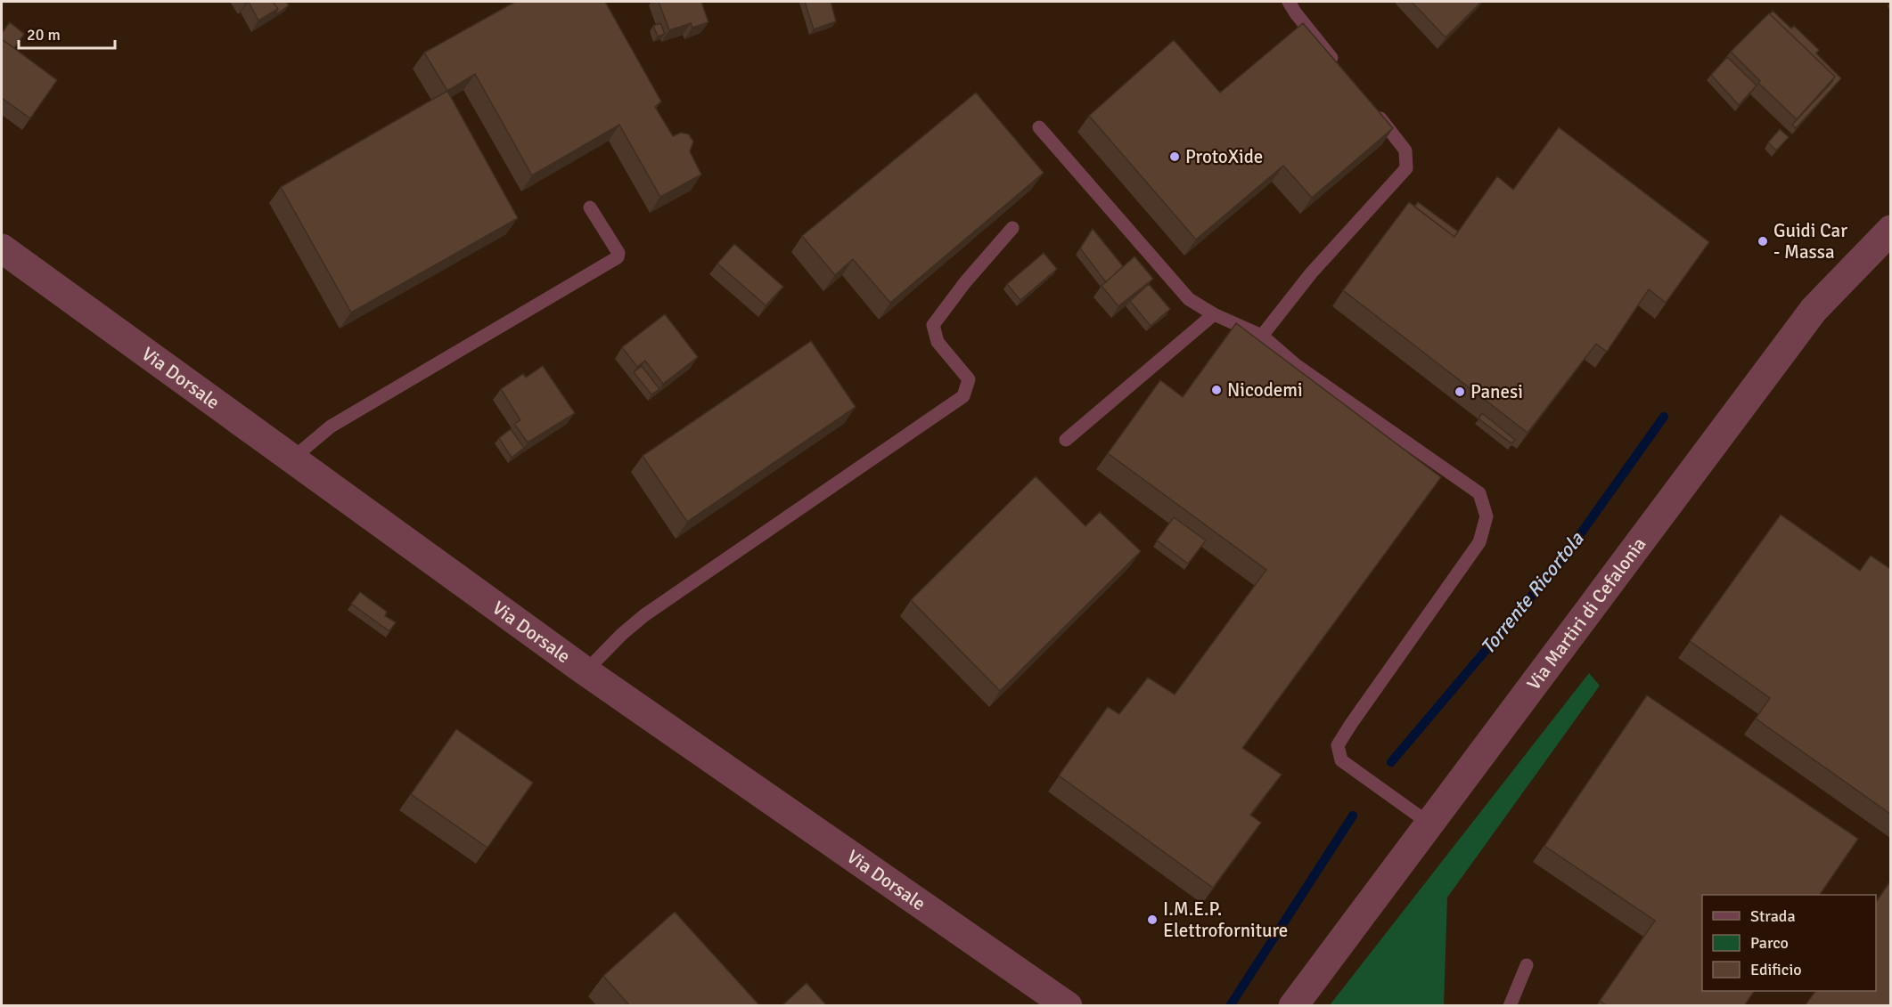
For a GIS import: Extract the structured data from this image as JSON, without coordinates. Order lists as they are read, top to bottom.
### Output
{
  "streets": {
    "street": ["Via Dorsale", "Via Martiri di Cefalonia"]
  },
  "water": ["Torrente Ricortola"],
  "places": [
    "ProtoXide",
    "Guidi Car - Massa",
    "Nicodemi",
    "Panesi",
    "I.M.E.P. Elettroforniture"
  ],
  "legend": ["Strada", "Parco", "Edificio"],
  "scale_bar": "20 m"
}
